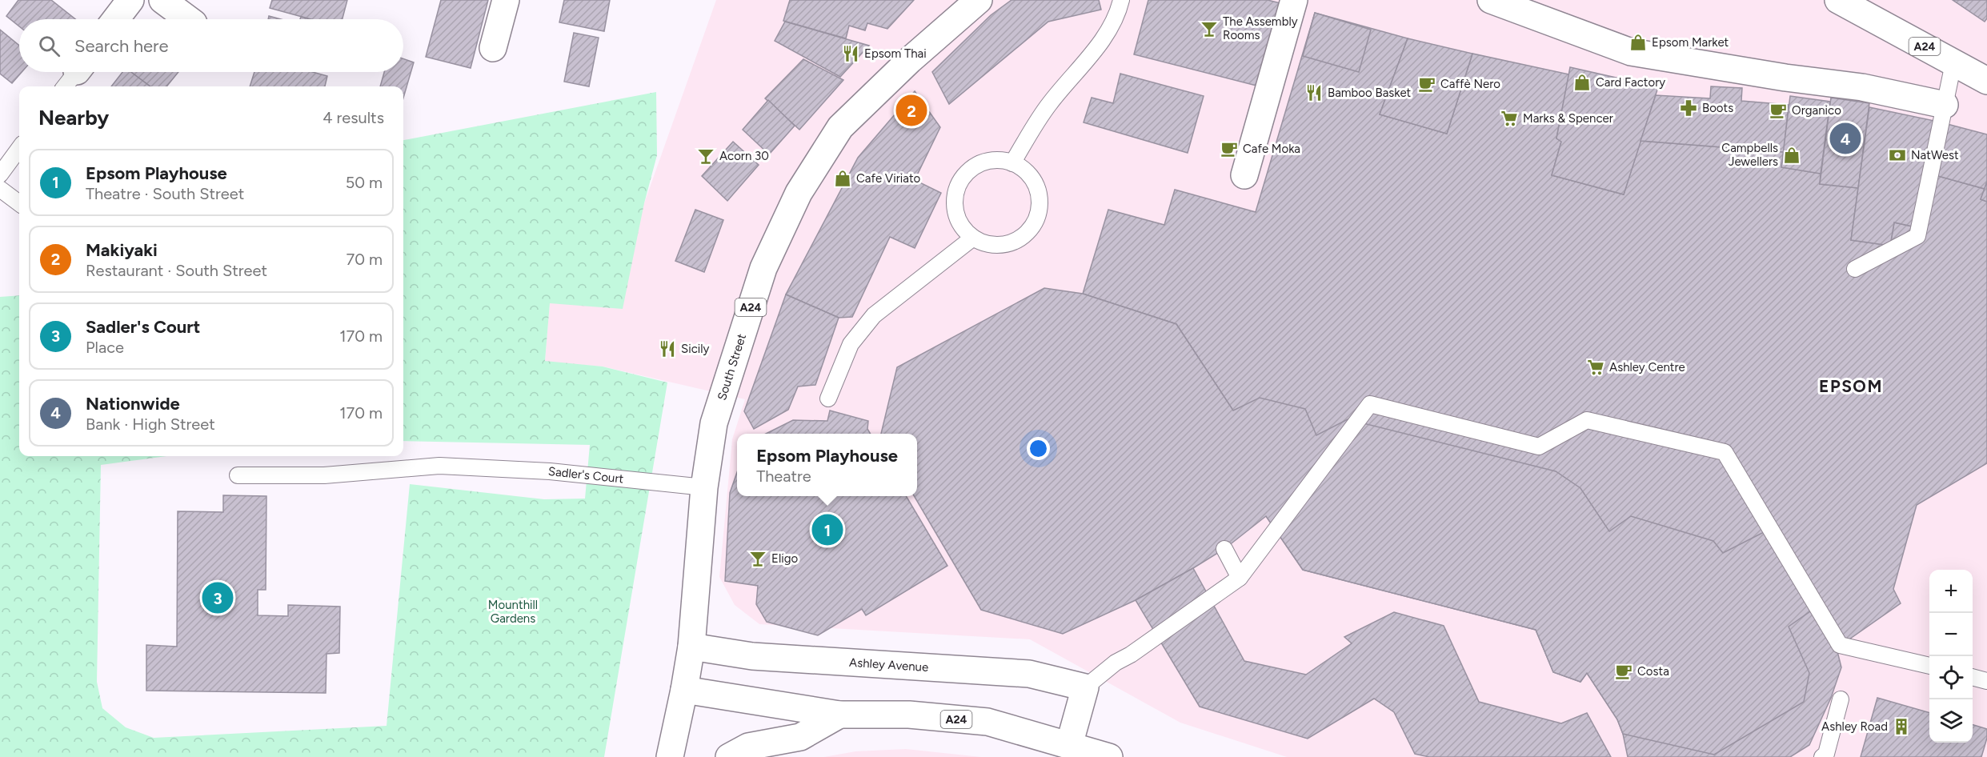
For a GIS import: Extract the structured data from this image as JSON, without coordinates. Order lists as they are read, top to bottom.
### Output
{
  "streets": {
    "main road": ["A24", "South Street", "Ashley Avenue"],
    "lane": ["Sadler's Court"]
  },
  "crossings": [
    ["A24", "South Street"],
    ["South Street", "Sadler's Court"],
    ["South Street", "Ashley Avenue"]
  ],
  "districts": ["EPSOM"],
  "parks": ["Mounthill Gardens"],
  "places": {
    "bar": ["The Assembly Rooms", "Acorn 30", "Eligo"],
    "shop": [
      "Epsom Market",
      "Card Factory",
      "Campbells Jewellers",
      "Cafe Viriato"
    ],
    "restaurant": ["Epsom Thai", "Bamboo Basket", "Sicily"],
    "cafe": [
      "Caffè Nero",
      "Organico",
      "Cafe Moka",
      "Costa"
    ],
    "pharmacy": ["Boots"],
    "supermarket": ["Marks & Spencer", "Ashley Centre"],
    "bank": ["NatWest"],
    "building": ["Ashley Road"]
  },
  "page": {
    "search": "Search here",
    "heading": ["Nearby", "4 results"],
    "pins": [
      "2",
      "4",
      "1",
      "3"
    ],
    "list": [
      {
        "mark": "1",
        "name": "Epsom Playhouse",
        "note": "Theatre · South Street",
        "value": "50 m"
      },
      {
        "mark": "2",
        "name": "Makiyaki",
        "note": "Restaurant · South Street",
        "value": "70 m"
      },
      {
        "mark": "3",
        "name": "Sadler's Court",
        "note": "Place",
        "value": "170 m"
      },
      {
        "mark": "4",
        "name": "Nationwide",
        "note": "Bank · High Street",
        "value": "170 m"
      }
    ],
    "popup": ["Epsom Playhouse", "Theatre"],
    "map_buttons": ["+", "−"]
  }
}
